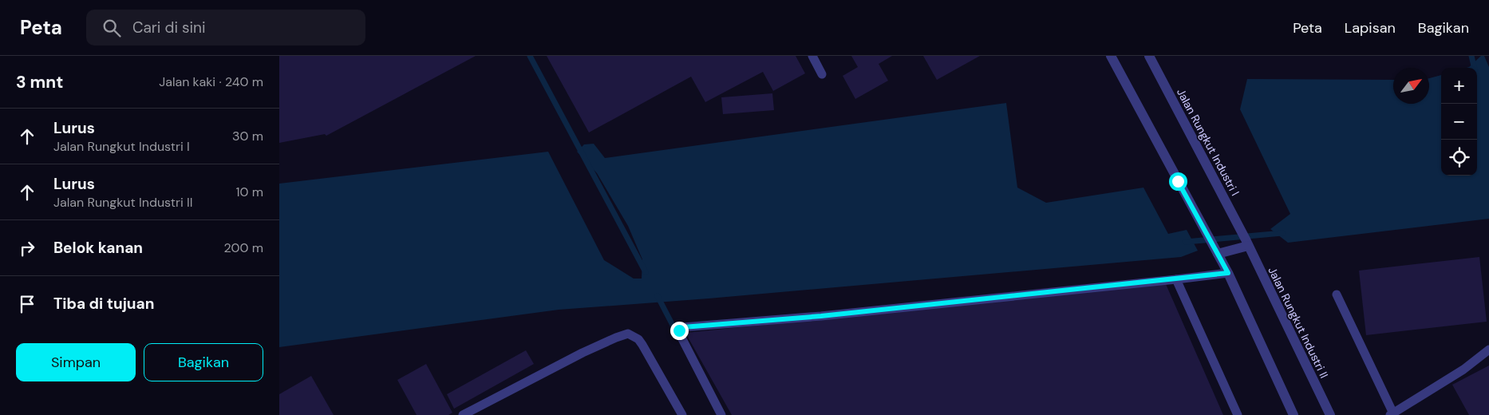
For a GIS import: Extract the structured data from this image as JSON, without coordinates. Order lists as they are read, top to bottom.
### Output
{
  "streets": {
    "street": ["Jalan Rungkut Industri I", "Jalan Rungkut Industri II"]
  },
  "crossings": [
    ["Jalan Rungkut Industri I", "Jalan Rungkut Industri II"]
  ],
  "north": "top right",
  "page": {
    "header": "Peta",
    "search": "Cari di sini",
    "nav": ["Peta", "Lapisan", "Bagikan"],
    "heading": ["3 mnt", "Jalan kaki · 240 m"],
    "map_buttons": ["+", "−"],
    "list": [
      ["Lurus", "Jalan Rungkut Industri I", "30 m"],
      ["Lurus", "Jalan Rungkut Industri II", "10 m"],
      ["Belok kanan", "200 m"],
      "Tiba di tujuan"
    ],
    "buttons": ["Simpan", "Bagikan"]
  }
}
